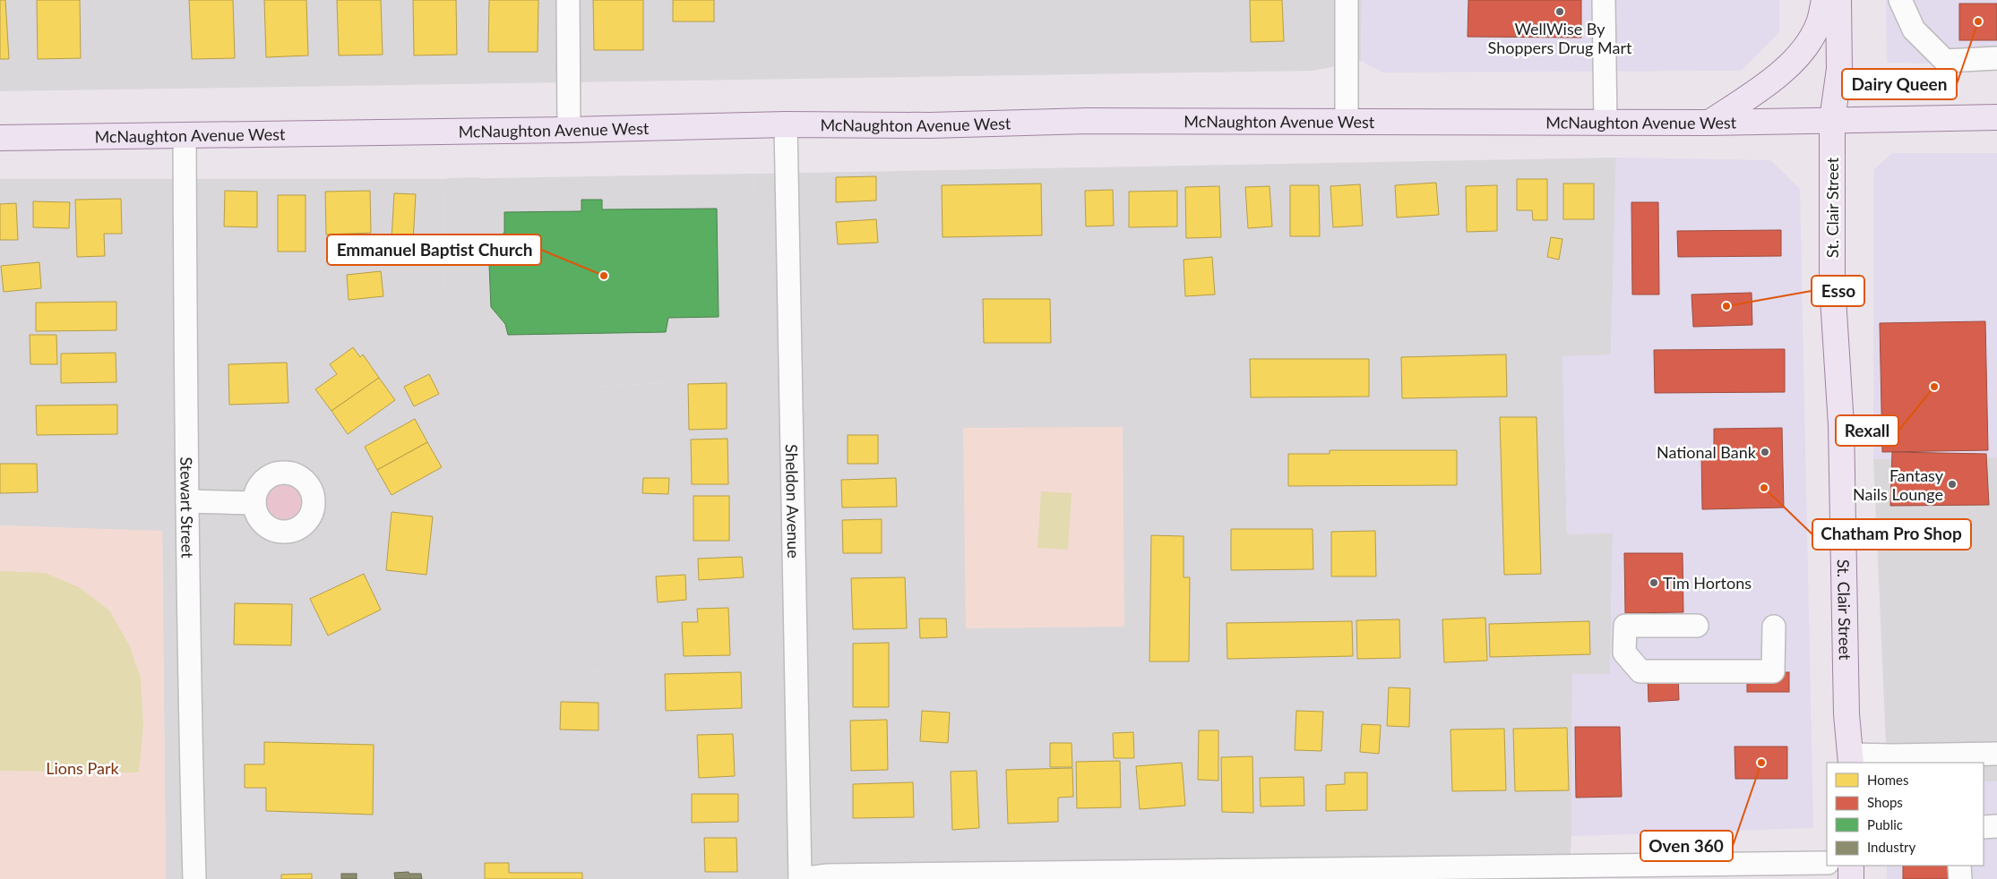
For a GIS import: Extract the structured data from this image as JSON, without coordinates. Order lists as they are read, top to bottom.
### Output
{
  "streets": {
    "main road": ["McNaughton Avenue West", "St. Clair Street"],
    "street": ["Sheldon Avenue", "Stewart Street"]
  },
  "crossings": [
    ["McNaughton Avenue West", "St. Clair Street"],
    ["McNaughton Avenue West", "Sheldon Avenue"],
    ["McNaughton Avenue West", "Stewart Street"]
  ],
  "parks": ["Lions Park"],
  "places": [
    "WellWise By Shoppers Drug Mart",
    "Dairy Queen",
    "Emmanuel Baptist Church",
    "Esso",
    "Rexall",
    "National Bank",
    "Fantasy Nails Lounge",
    "Chatham Pro Shop",
    "Tim Hortons",
    "Oven 360"
  ],
  "legend": [
    "Homes",
    "Shops",
    "Public",
    "Industry"
  ]
}
